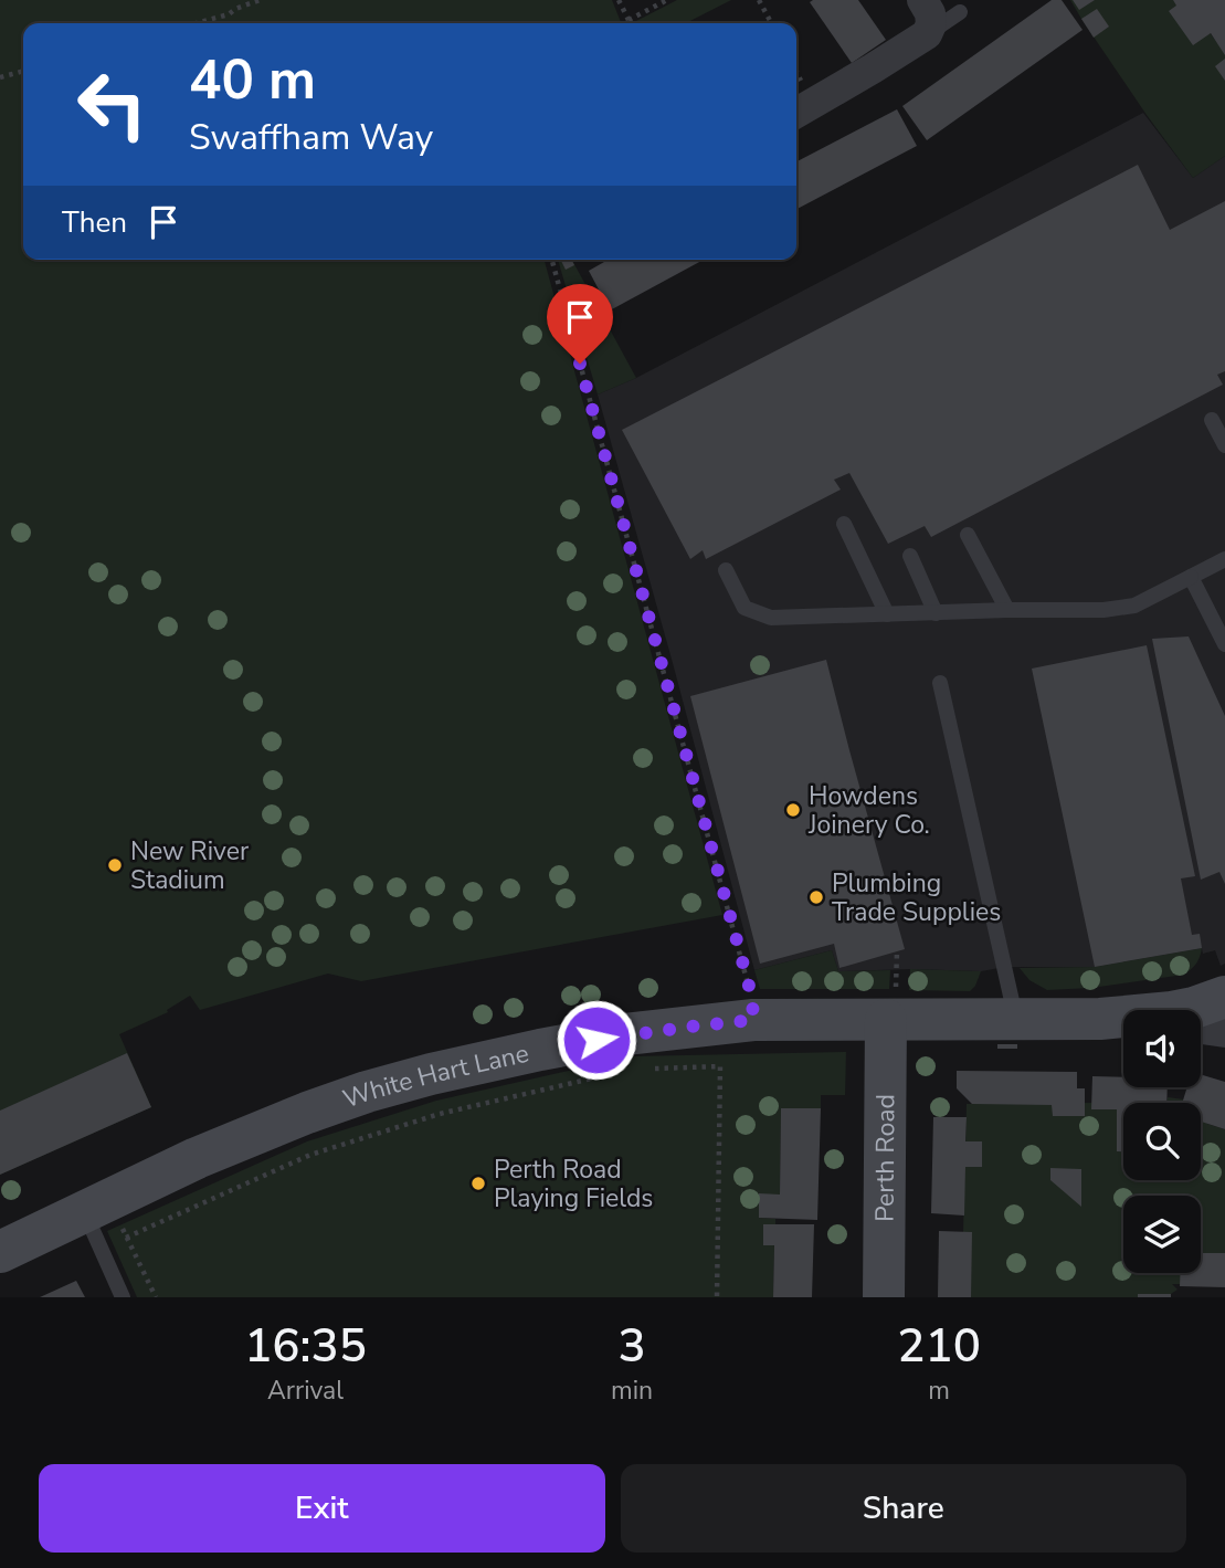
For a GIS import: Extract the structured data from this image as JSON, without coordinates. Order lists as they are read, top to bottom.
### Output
{
  "streets": {
    "street": ["White Hart Lane", "Perth Road"]
  },
  "crossings": [
    ["White Hart Lane", "Perth Road"]
  ],
  "places": [
    "Howdens Joinery Co.",
    "New River Stadium",
    "Plumbing Trade Supplies",
    "Perth Road Playing Fields"
  ],
  "page": {
    "turn": ["40 m", "Swaffham Way"],
    "then": "Then",
    "eta": [
      "16:35",
      "Arrival",
      "3",
      "min",
      "210",
      "m"
    ],
    "buttons": ["Exit", "Share"]
  }
}
